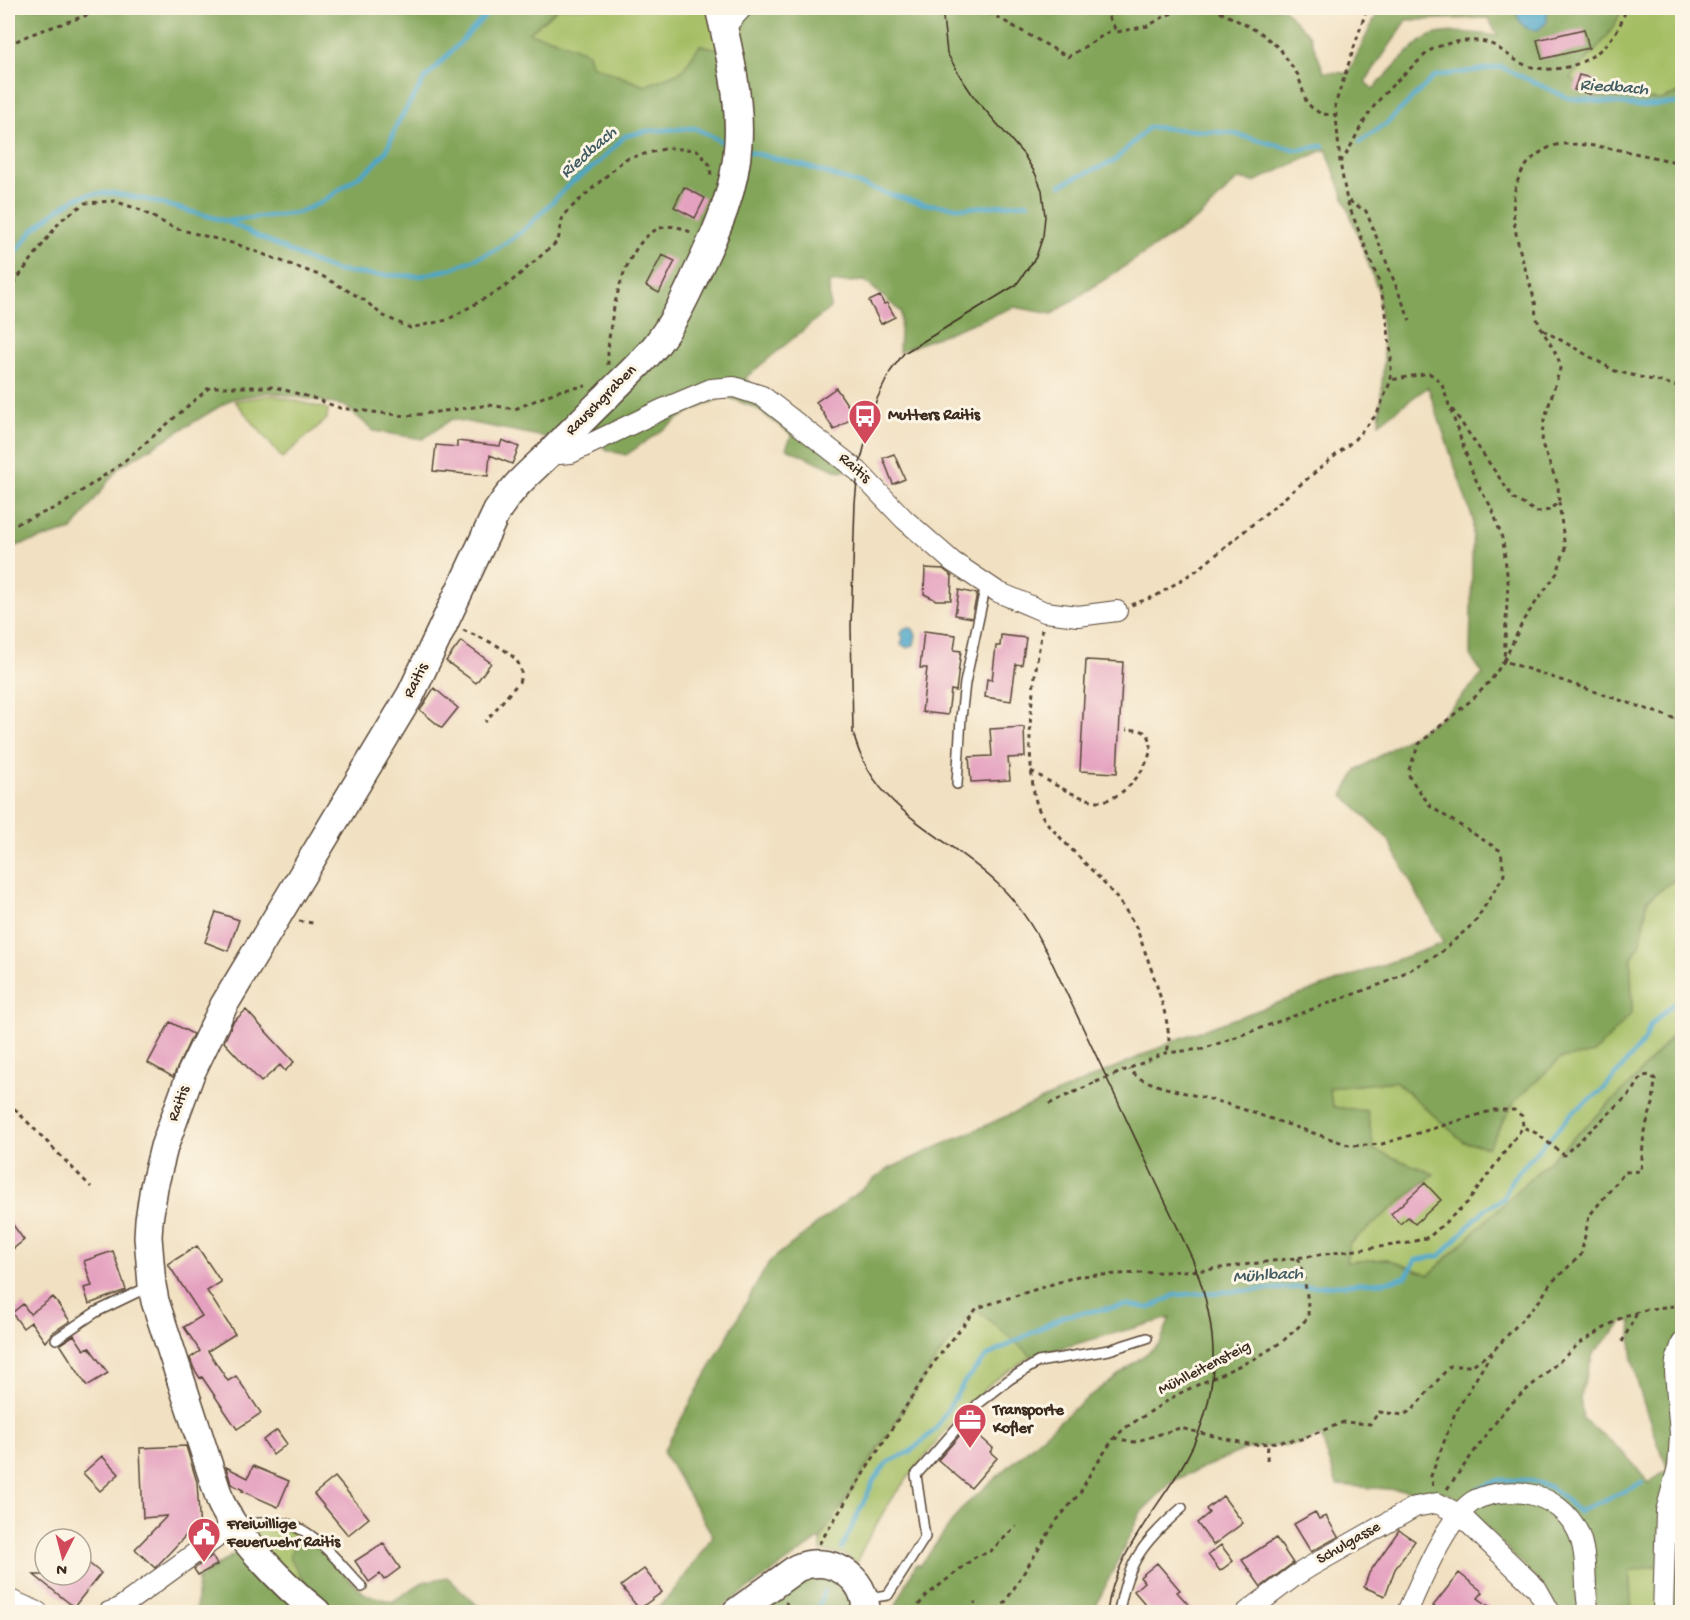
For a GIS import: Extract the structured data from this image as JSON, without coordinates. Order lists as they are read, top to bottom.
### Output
{
  "streets": {
    "street": ["Rauschgraben", "Raitis", "Schulgasse"],
    "path": ["Mühlleitensteig"]
  },
  "crossings": [
    ["Rauschgraben", "Raitis"]
  ],
  "water": ["Riedbach", "Mühlbach"],
  "places": {
    "bus stop": ["Mutters Raitis"],
    "office": ["Transporte Kofler"],
    "public building": ["Freiwillige Feuerwehr Raitis"]
  },
  "north": "bottom"
}
